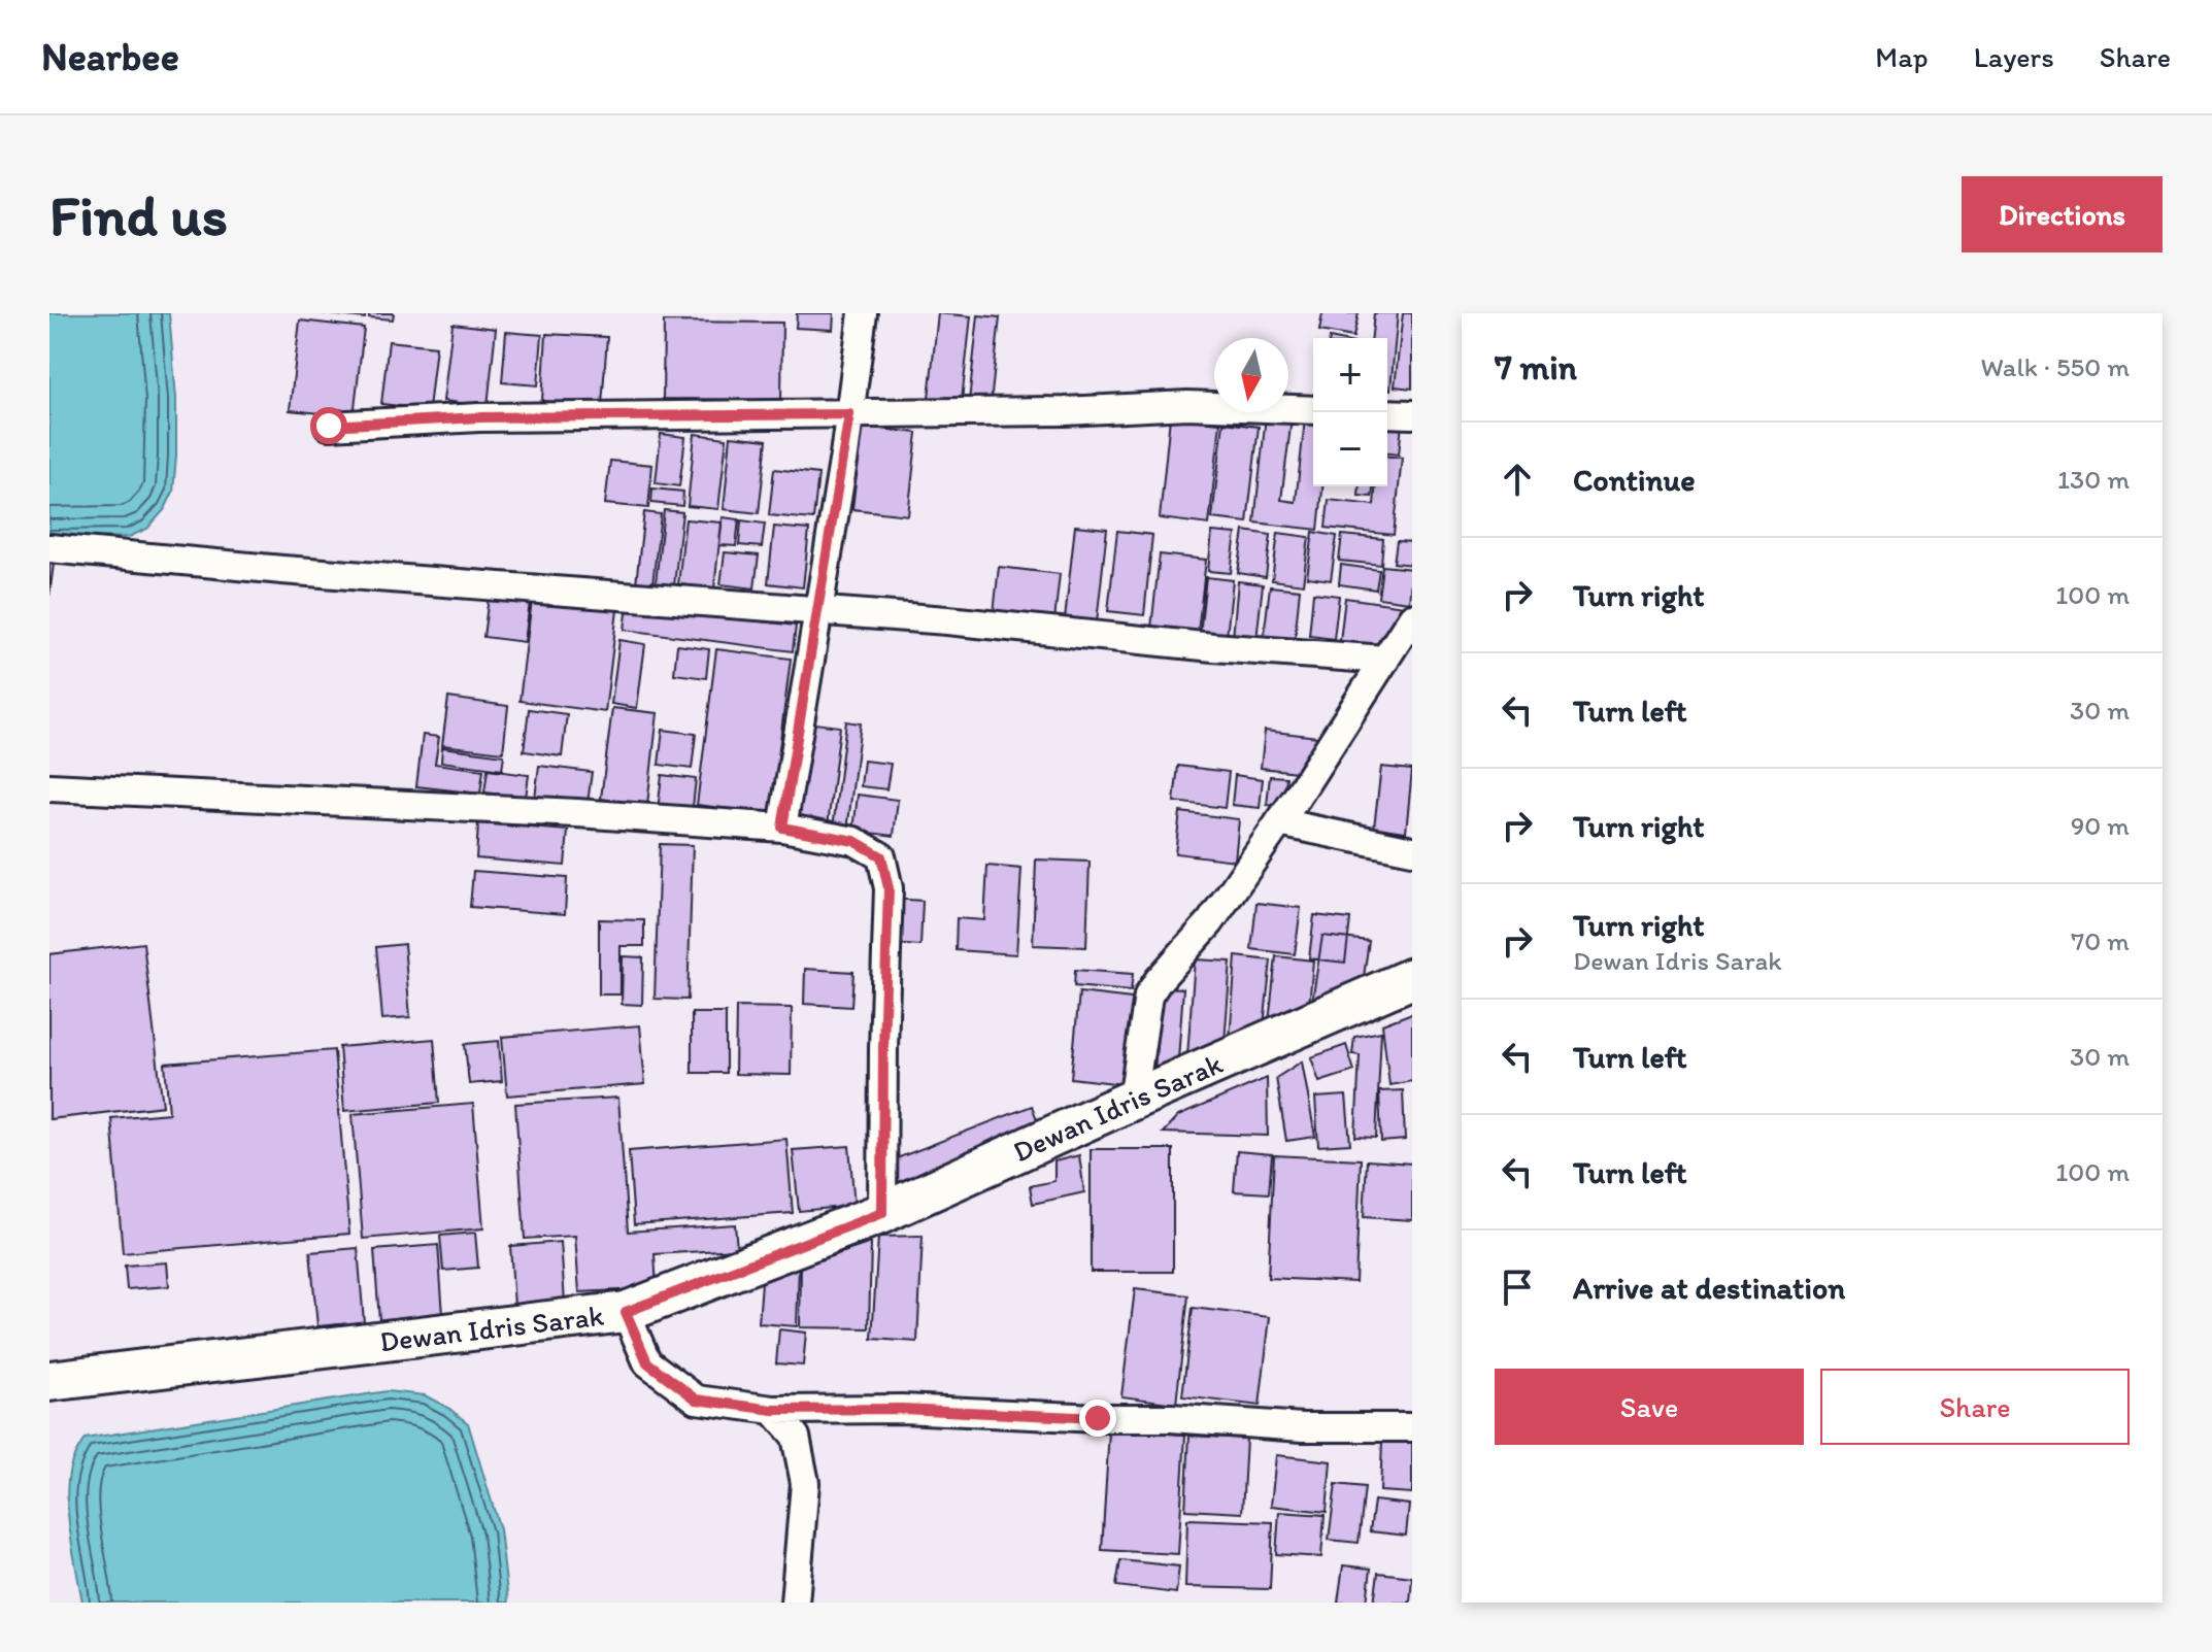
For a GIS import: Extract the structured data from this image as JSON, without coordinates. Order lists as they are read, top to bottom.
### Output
{
  "streets": {
    "main road": ["Dewan Idris Sarak"]
  },
  "north": "bottom",
  "page": {
    "header": "Nearbee",
    "nav": ["Map", "Layers", "Share"],
    "buttons": [
      "Directions",
      ["Save", "Share"]
    ],
    "title": "Find us",
    "heading": ["7 min", "Walk · 550 m"],
    "map_buttons": ["+", "−"],
    "list": [
      ["Continue", "130 m"],
      ["Turn right", "100 m"],
      ["Turn left", "30 m"],
      ["Turn right", "90 m"],
      ["Turn right", "Dewan Idris Sarak", "70 m"],
      ["Turn left", "30 m"],
      ["Turn left", "100 m"],
      "Arrive at destination"
    ]
  }
}
